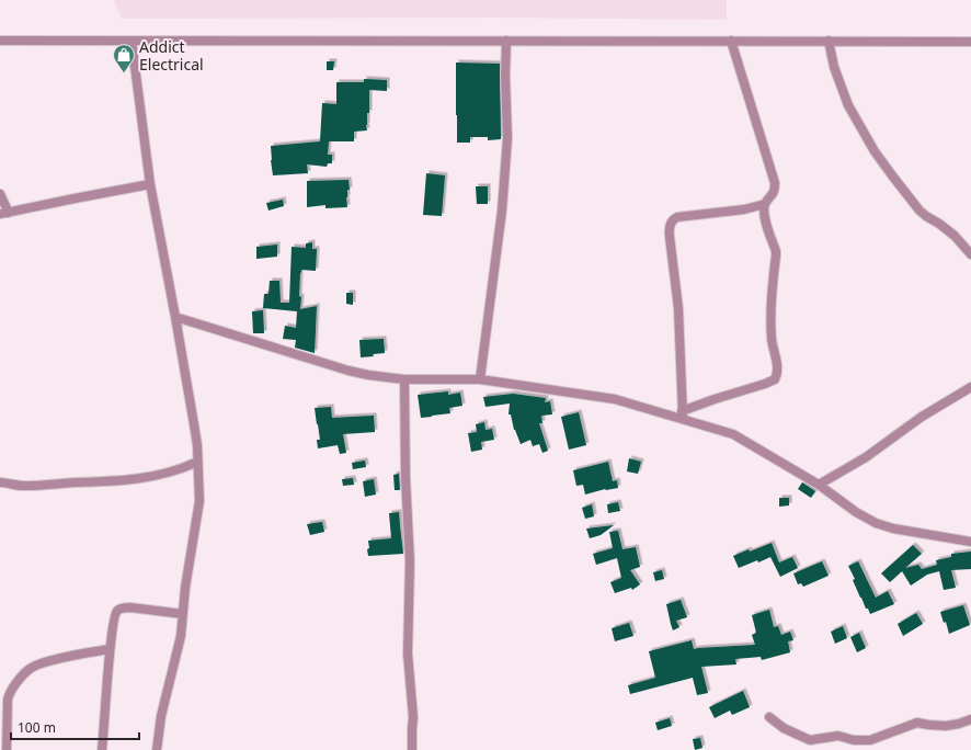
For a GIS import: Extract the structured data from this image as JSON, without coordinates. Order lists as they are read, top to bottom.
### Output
{
  "places": {
    "shop": ["Addict Electrical"]
  },
  "scale_bar": "100 m"
}
